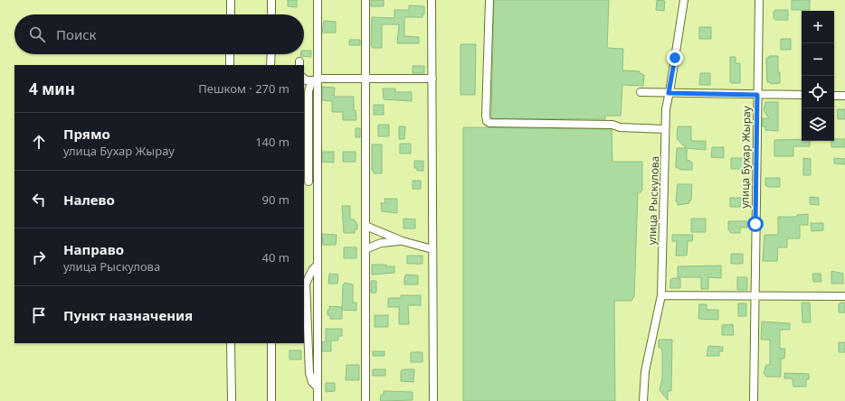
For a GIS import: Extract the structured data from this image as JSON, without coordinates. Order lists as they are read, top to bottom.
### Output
{
  "streets": {
    "street": ["улица Бухар Жырау", "улица Рыскулова"]
  },
  "page": {
    "map_buttons": ["+", "−"],
    "search": "Поиск",
    "heading": ["4 мин", "Пешком · 270 m"],
    "list": [
      ["Прямо", "улица Бухар Жырау", "140 m"],
      ["Налево", "90 m"],
      ["Направо", "улица Рыскулова", "40 m"],
      "Пункт назначения"
    ]
  }
}
